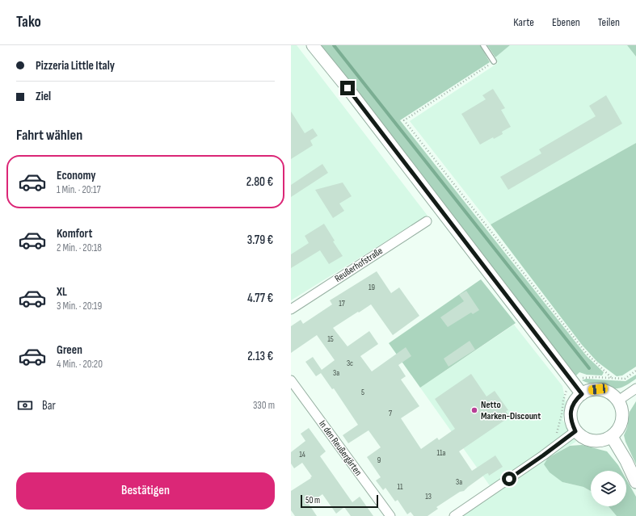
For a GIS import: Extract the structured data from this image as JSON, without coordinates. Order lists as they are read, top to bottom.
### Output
{
  "streets": {
    "street": ["Reußerhofstraße", "In den Reußergärten"]
  },
  "places": ["Netto Marken-Discount"],
  "house_numbers": [
    "19",
    "17",
    "15",
    "3c",
    "3a",
    "5",
    "7",
    "11a",
    "14",
    "9",
    "3a",
    "11",
    "13"
  ],
  "scale_bar": "50 m",
  "page": {
    "header": "Tako",
    "nav": ["Karte", "Ebenen", "Teilen"],
    "banner": ["Pizzeria Little Italy", "Ziel"],
    "heading": "Fahrt wählen",
    "list": [
      {
        "name": "Economy",
        "note": "1 Min. · 20:17",
        "value": "2.80 €"
      },
      {
        "name": "Komfort",
        "note": "2 Min. · 20:18",
        "value": "3.79 €"
      },
      {
        "name": "XL",
        "note": "3 Min. · 20:19",
        "value": "4.77 €"
      },
      {
        "name": "Green",
        "note": "4 Min. · 20:20",
        "value": "2.13 €"
      }
    ],
    "pay": ["Bar", "330 m"],
    "buttons": "Bestätigen",
    "scale": "50 m"
  }
}
